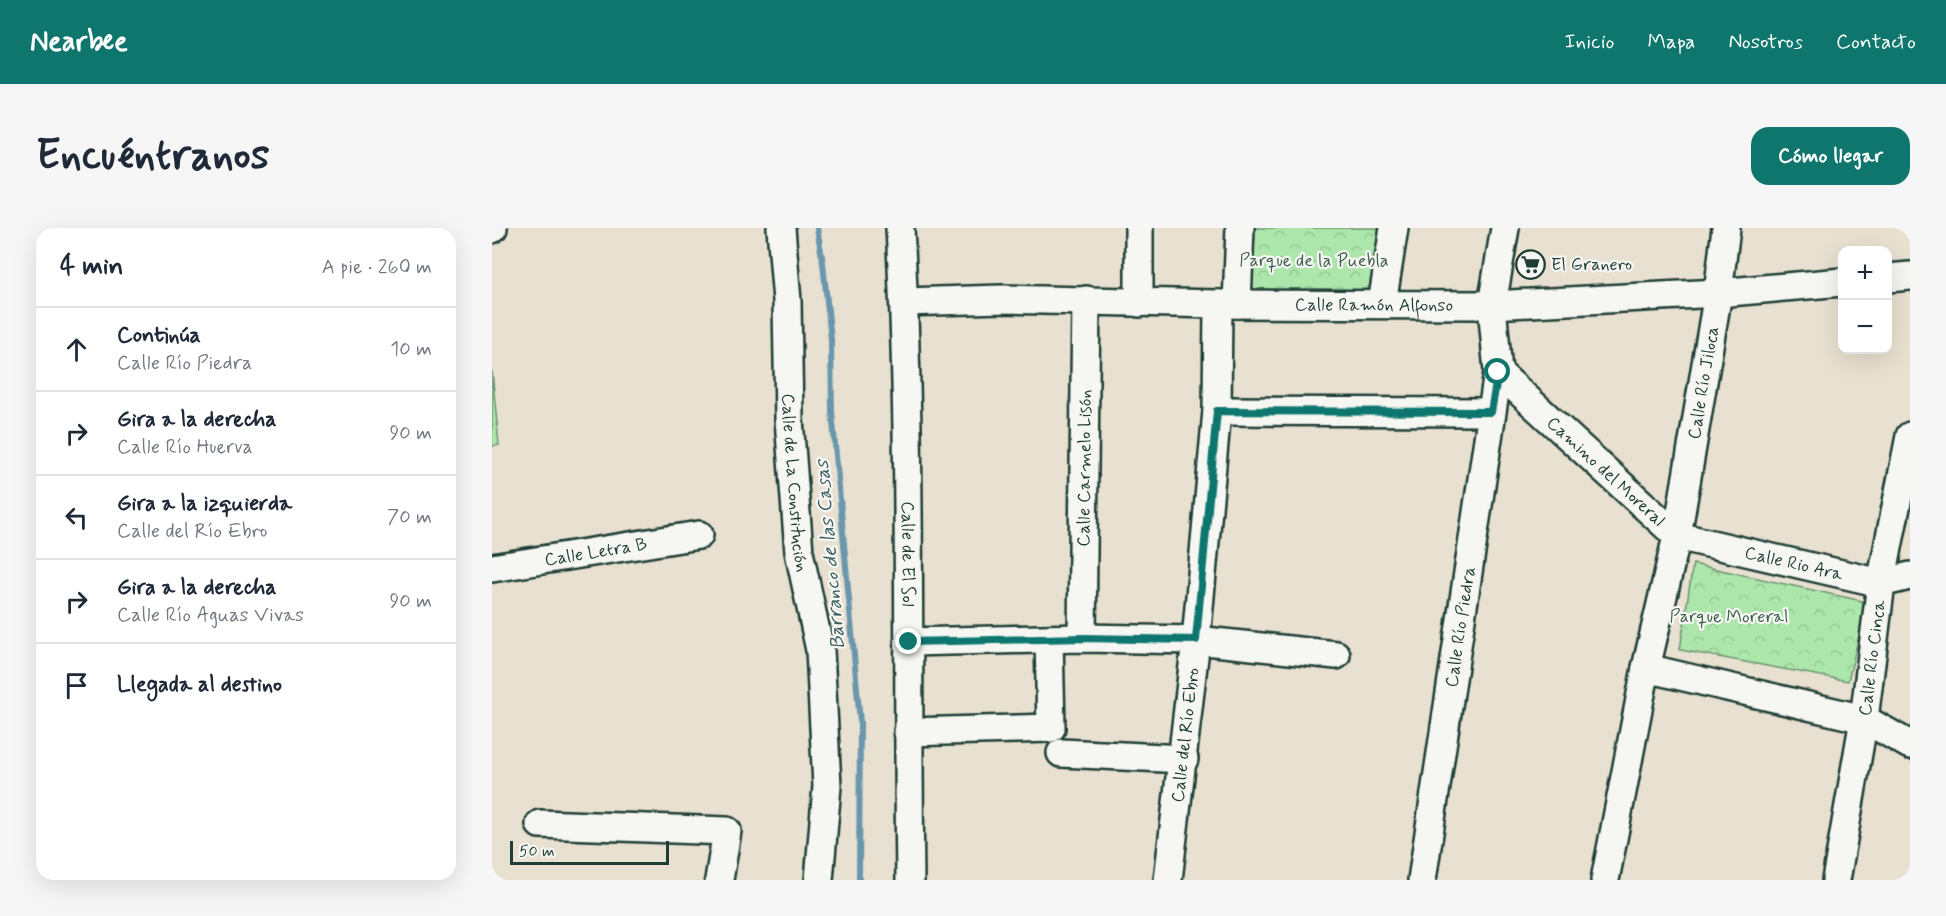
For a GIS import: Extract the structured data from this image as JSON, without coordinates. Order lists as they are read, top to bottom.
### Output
{
  "streets": {
    "street": [
      "Calle Ramón Alfonso",
      "Calle Río Jiloca",
      "Calle Carmelo Lisón",
      "Camino del Moreral",
      "Calle de La Constitución",
      "Calle Letra B",
      "Calle de El Sol",
      "Calle Rio Ara",
      "Calle Río Piedra",
      "Calle Río Cinca",
      "Calle del Río Ebro"
    ]
  },
  "crossings": [
    ["Calle Ramón Alfonso", "Calle Río Jiloca"],
    ["Calle Ramón Alfonso", "Calle Carmelo Lisón"],
    ["Calle Ramón Alfonso", "Calle de El Sol"],
    ["Calle Ramón Alfonso", "Calle del Río Ebro"],
    ["Calle Río Jiloca", "Camino del Moreral"],
    ["Calle Río Jiloca", "Calle Rio Ara"],
    ["Camino del Moreral", "Calle Rio Ara"],
    ["Camino del Moreral", "Calle Río Piedra"],
    ["Calle Rio Ara", "Calle Río Cinca"]
  ],
  "water": ["Barranco de las Casas"],
  "parks": ["Parque de la Puebla", "Parque Moreral"],
  "places": {
    "supermarket": ["El Granero"]
  },
  "scale_bar": "50 m",
  "page": {
    "header": "Nearbee",
    "nav": [
      "Inicio",
      "Mapa",
      "Nosotros",
      "Contacto"
    ],
    "buttons": "Cómo llegar",
    "title": "Encuéntranos",
    "heading": ["4 min", "A pie · 260 m"],
    "map_buttons": ["+", "−"],
    "list": [
      ["Continúa", "Calle Río Piedra", "10 m"],
      ["Gira a la derecha", "Calle Río Huerva", "90 m"],
      ["Gira a la izquierda", "Calle del Río Ebro", "70 m"],
      ["Gira a la derecha", "Calle Río Aguas Vivas", "90 m"],
      "Llegada al destino"
    ],
    "scale": "50 m"
  }
}
